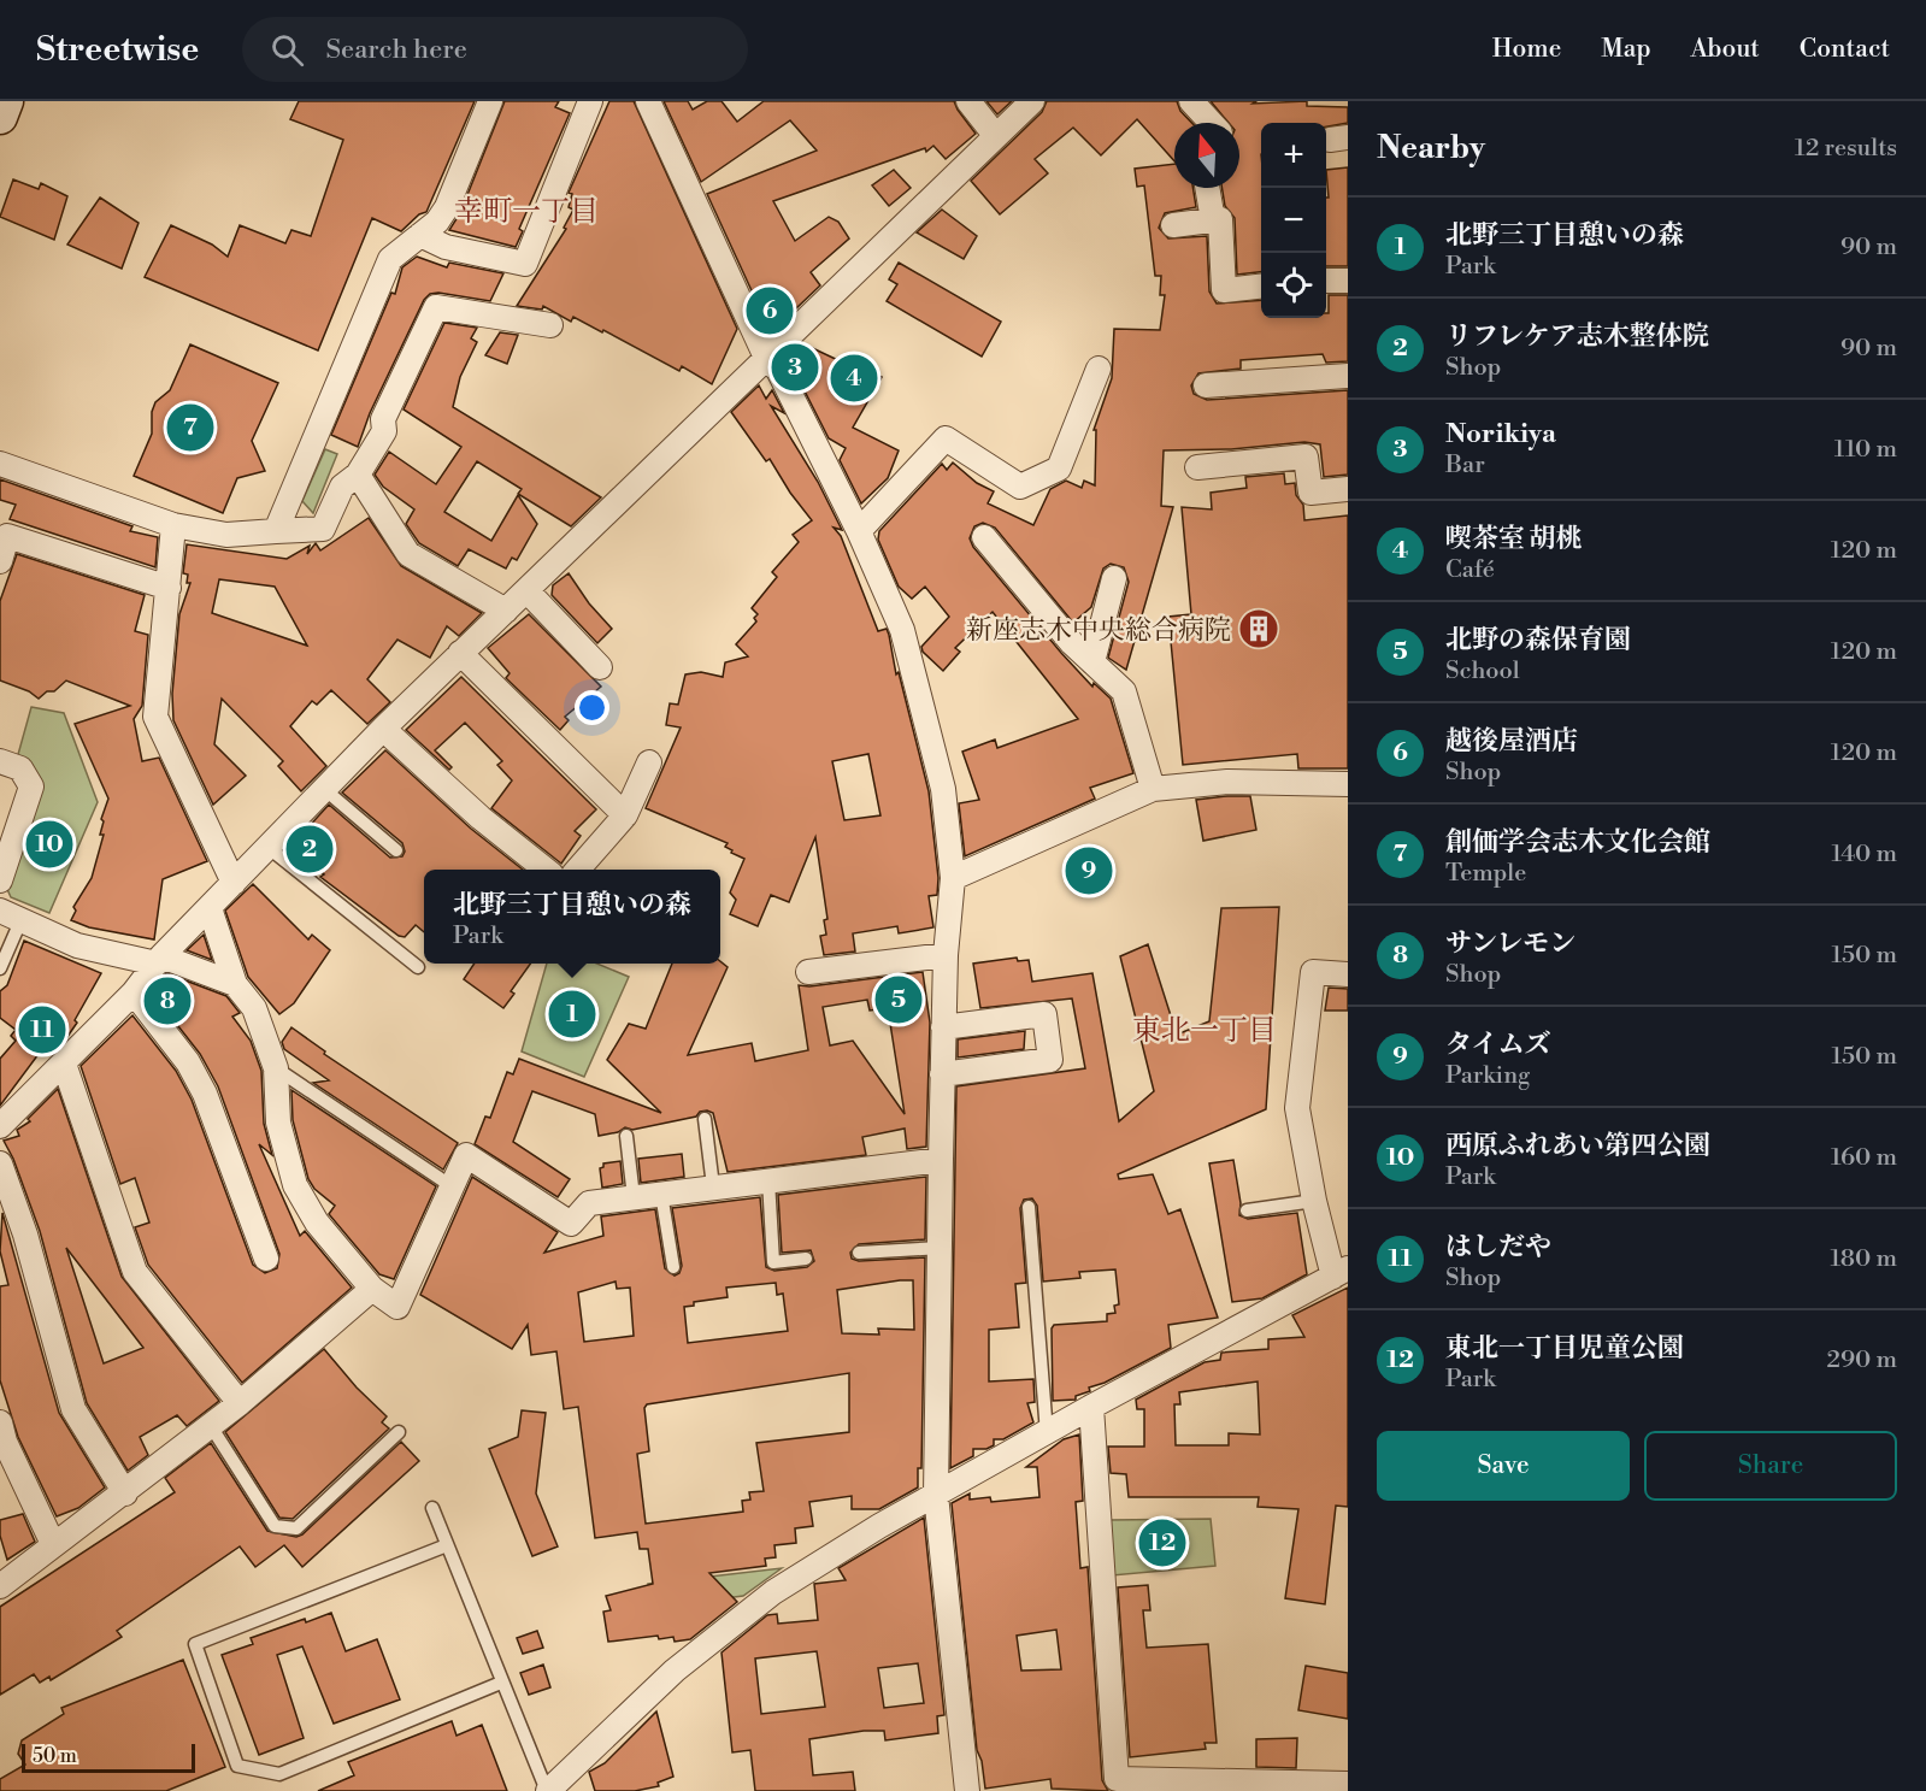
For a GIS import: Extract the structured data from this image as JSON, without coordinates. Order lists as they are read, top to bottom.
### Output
{
  "districts": ["幸町一丁目", "東北一丁目"],
  "places": {
    "building": ["新座志木中央総合病院"]
  },
  "scale_bar": "50 m",
  "north": "top",
  "page": {
    "header": "Streetwise",
    "search": "Search here",
    "nav": [
      "Home",
      "Map",
      "About",
      "Contact"
    ],
    "heading": ["Nearby", "12 results"],
    "map_buttons": ["+", "−"],
    "list": [
      {
        "mark": "1",
        "name": "北野三丁目憩いの森",
        "note": "Park",
        "value": "90 m"
      },
      {
        "mark": "2",
        "name": "リフレケア志木整体院",
        "note": "Shop",
        "value": "90 m"
      },
      {
        "mark": "3",
        "name": "Norikiya",
        "note": "Bar",
        "value": "110 m"
      },
      {
        "mark": "4",
        "name": "喫茶室 胡桃",
        "note": "Café",
        "value": "120 m"
      },
      {
        "mark": "5",
        "name": "北野の森保育園",
        "note": "School",
        "value": "120 m"
      },
      {
        "mark": "6",
        "name": "越後屋酒店",
        "note": "Shop",
        "value": "120 m"
      },
      {
        "mark": "7",
        "name": "創価学会志木文化会館",
        "note": "Temple",
        "value": "140 m"
      },
      {
        "mark": "8",
        "name": "サンレモン",
        "note": "Shop",
        "value": "150 m"
      },
      {
        "mark": "9",
        "name": "タイムズ",
        "note": "Parking",
        "value": "150 m"
      },
      {
        "mark": "10",
        "name": "西原ふれあい第四公園",
        "note": "Park",
        "value": "160 m"
      },
      {
        "mark": "11",
        "name": "はしだや",
        "note": "Shop",
        "value": "180 m"
      },
      {
        "mark": "12",
        "name": "東北一丁目児童公園",
        "note": "Park",
        "value": "290 m"
      }
    ],
    "pins": [
      "6",
      "3",
      "4",
      "7",
      "10",
      "2",
      "9",
      "5",
      "8",
      "1",
      "11",
      "12"
    ],
    "popup": ["北野三丁目憩いの森", "Park"],
    "buttons": ["Save", "Share"],
    "scale": "50 m"
  }
}
